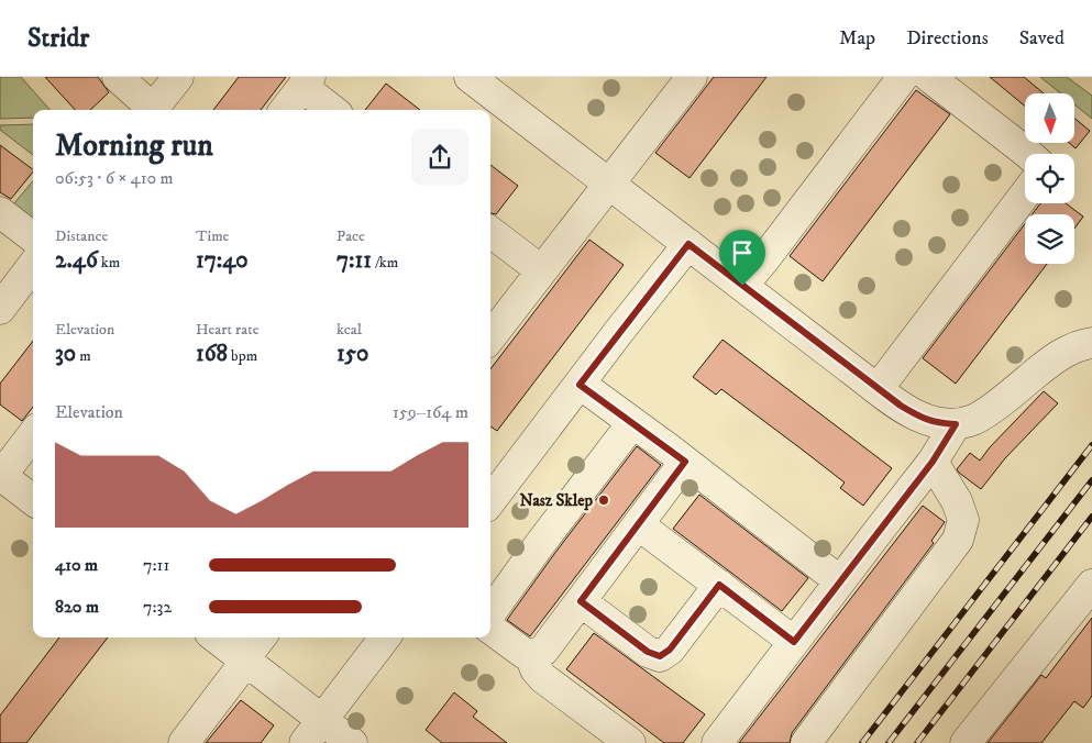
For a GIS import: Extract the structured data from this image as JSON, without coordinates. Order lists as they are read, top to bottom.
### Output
{
  "places": ["Nasz Sklep"],
  "north": "bottom",
  "page": {
    "header": "Stridr",
    "nav": ["Map", "Directions", "Saved"],
    "heading": ["Morning run", "06:53 · 6 × 410 m"],
    "stats": [
      ["Distance", "2.46 km"],
      ["Time", "17:40"],
      ["Pace", "7:11 /km"],
      ["Elevation", "30 m"],
      ["Heart rate", "168 bpm"],
      ["kcal", "150"]
    ],
    "chart": ["Elevation", "159–164 m"],
    "list": [
      {
        "name": "410 m",
        "note": "7:11"
      },
      {
        "name": "820 m",
        "note": "7:32"
      }
    ]
  }
}
